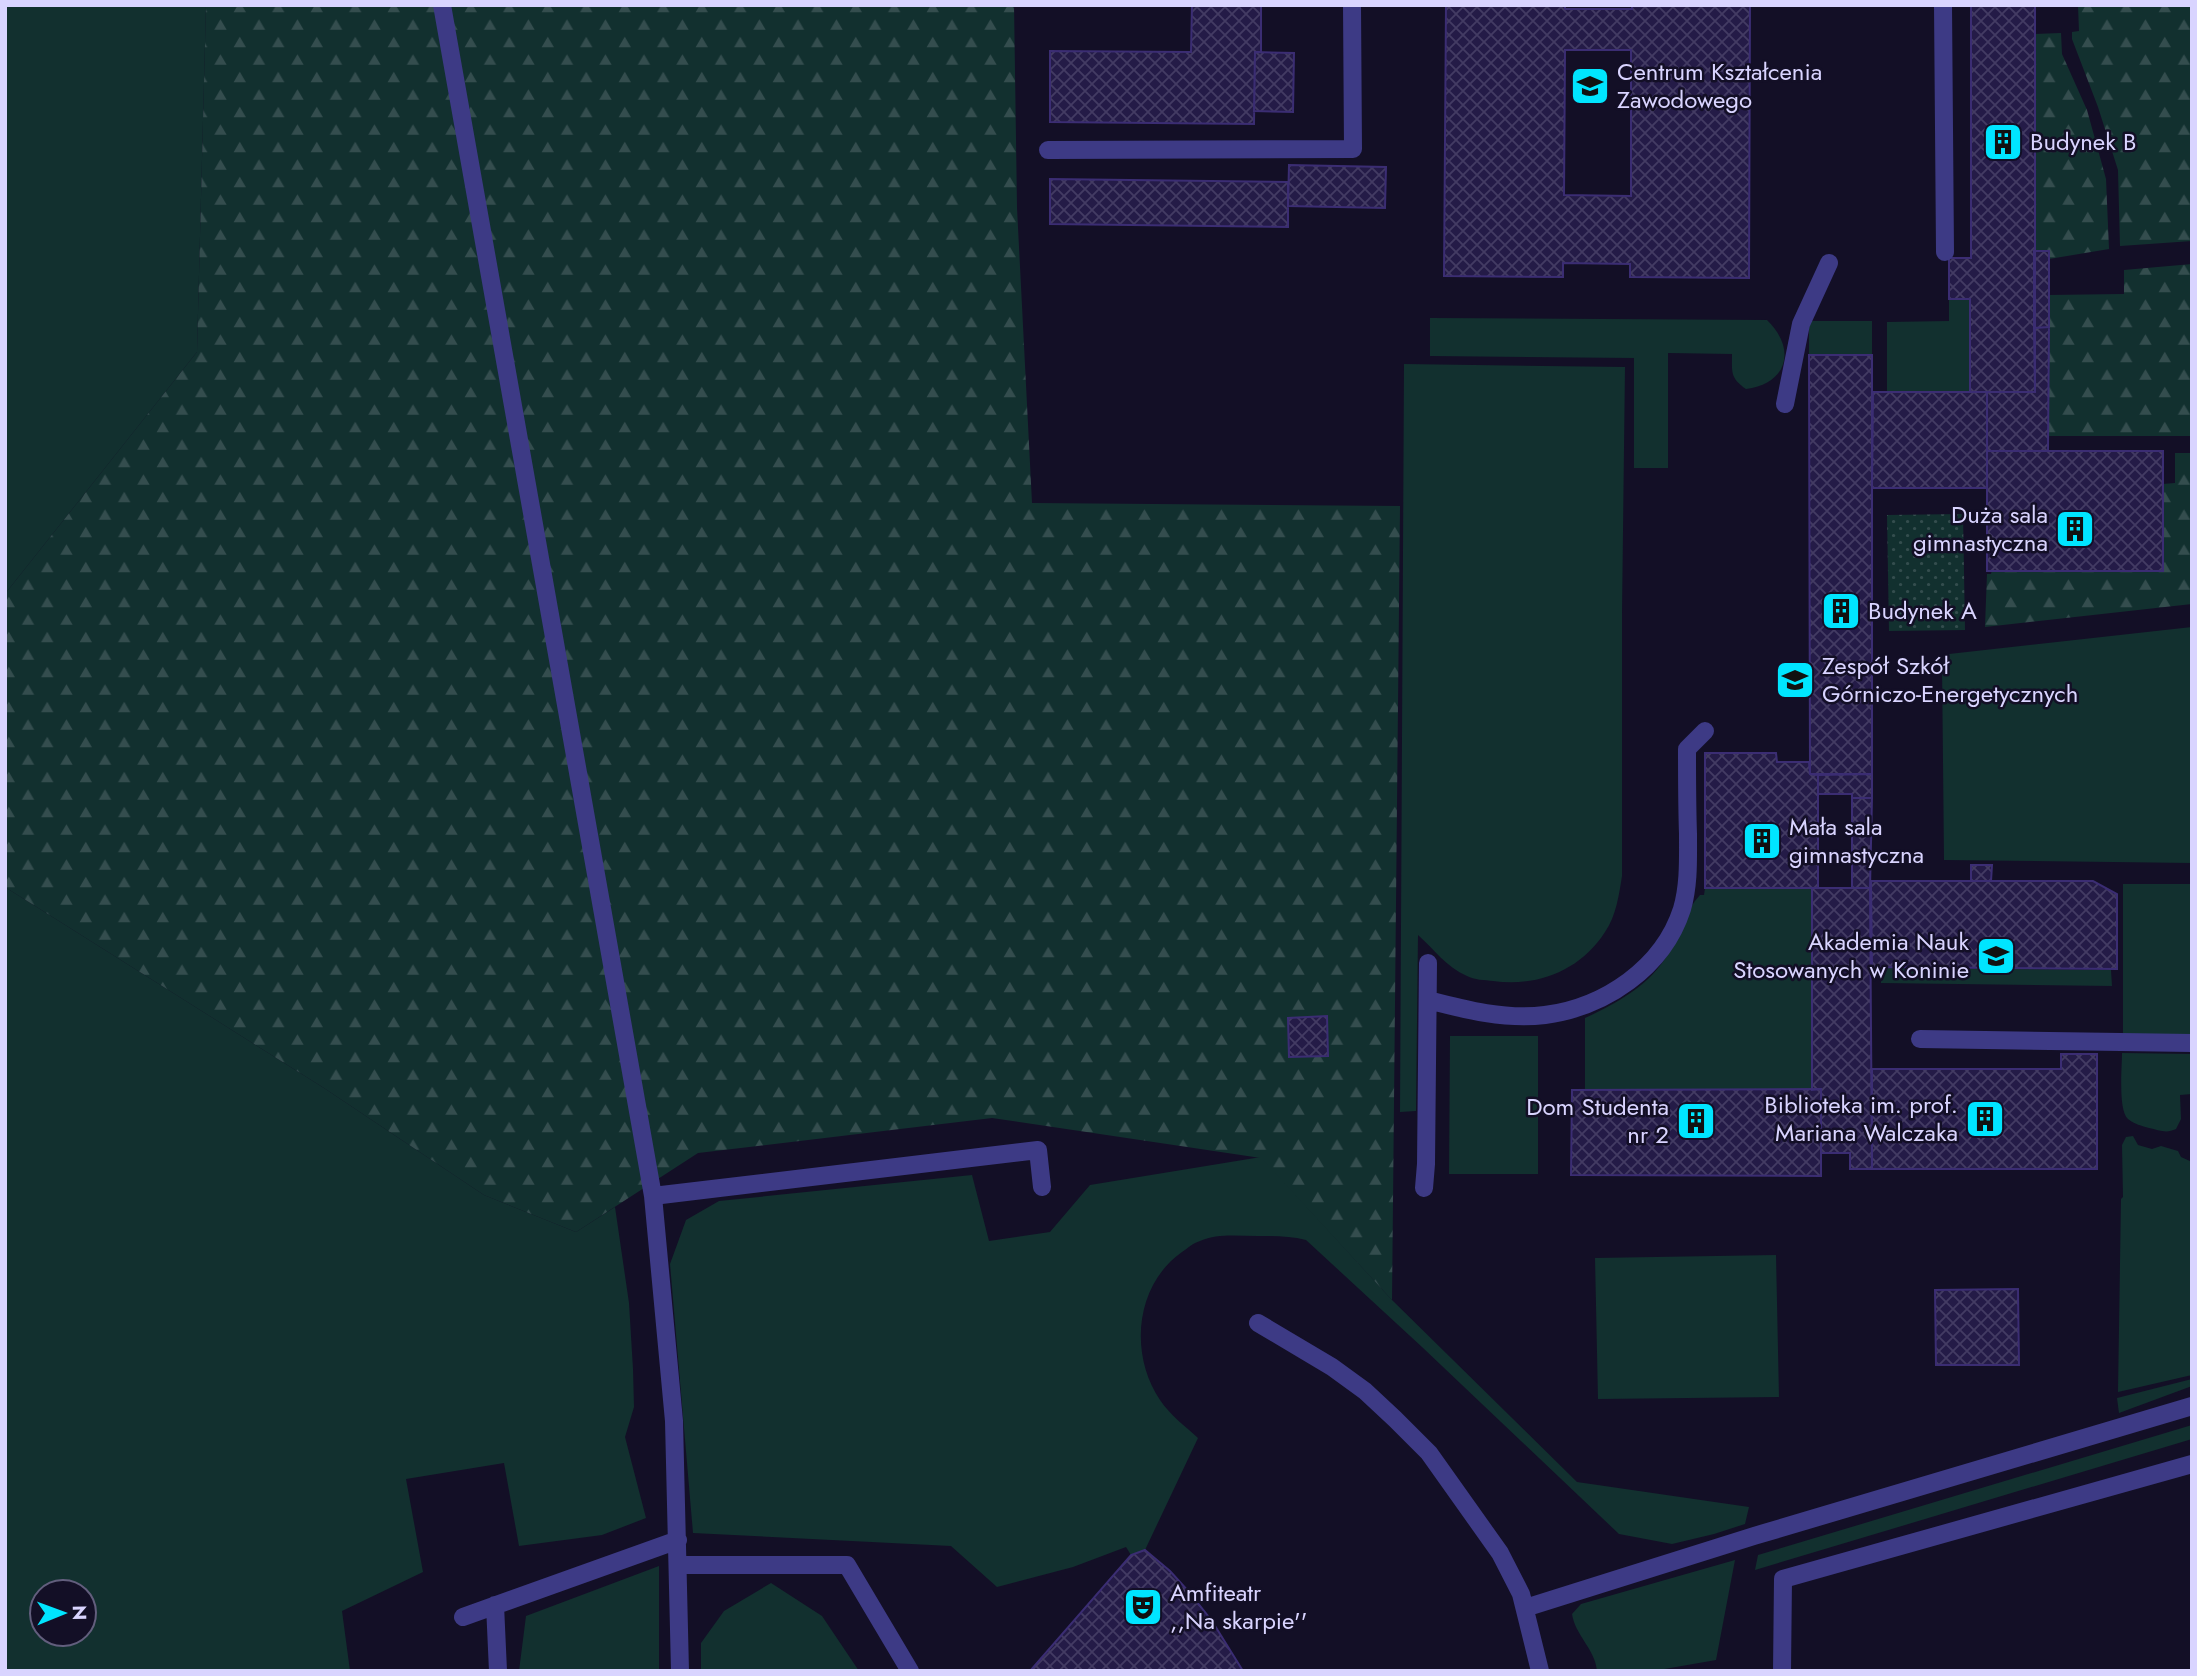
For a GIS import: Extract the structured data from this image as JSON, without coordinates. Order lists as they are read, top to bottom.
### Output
{
  "places": {
    "school or university": ["Centrum Kształcenia Zawodowego", "Zespół Szkół Górniczo-Energetycznych", "Akademia Nauk Stosowanych w Koninie"],
    "building": [
      "Budynek B",
      "Duża sala gimnastyczna",
      "Budynek A",
      "Mała sala gimnastyczna",
      "Biblioteka im. prof. Mariana Walczaka",
      "Dom Studenta nr 2"
    ],
    "theatre": ["Amfiteatr ,,Na skarpie''"]
  },
  "north": "right"
}
